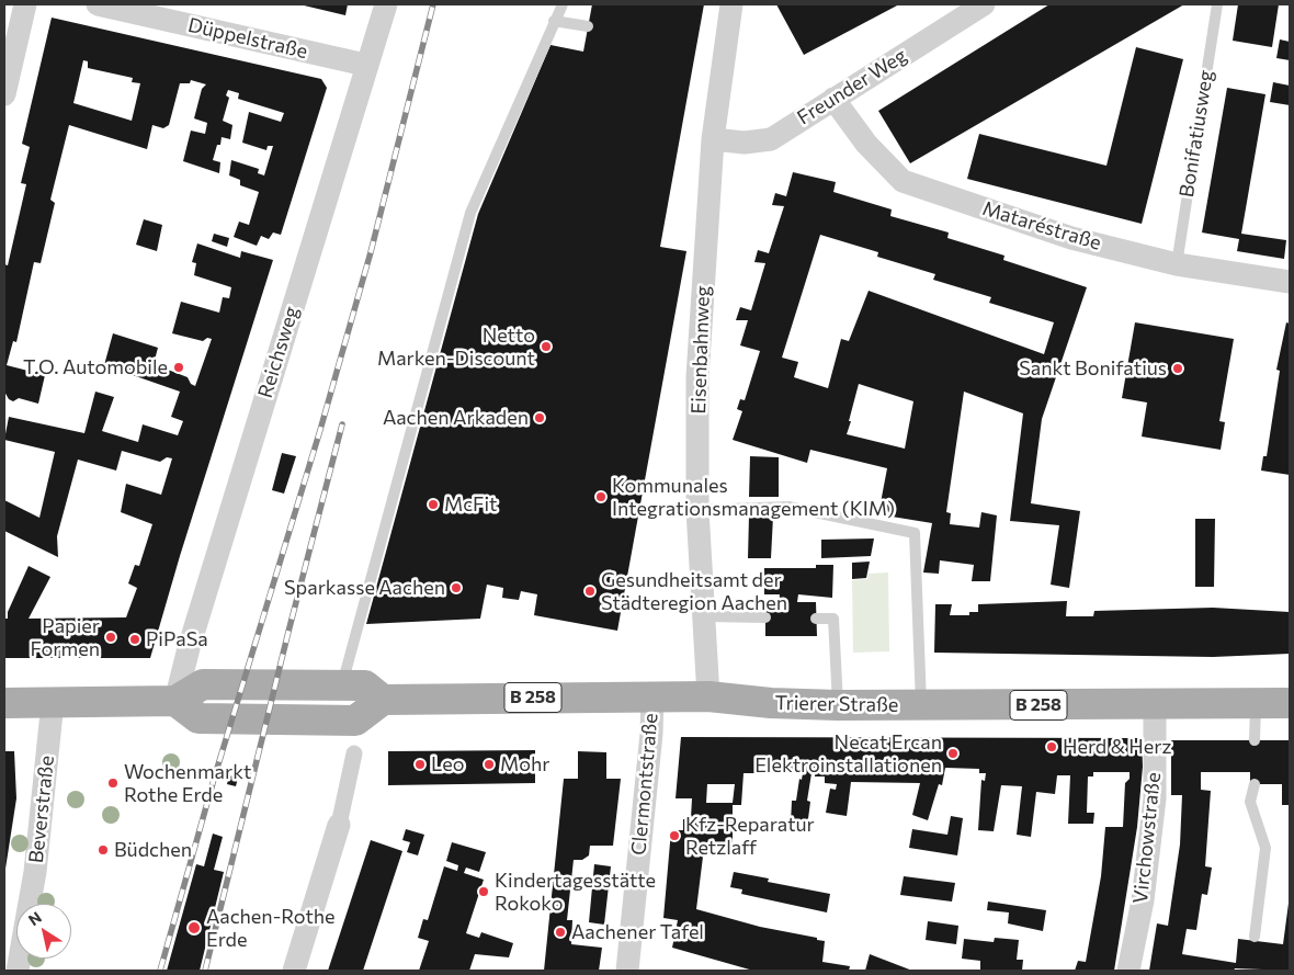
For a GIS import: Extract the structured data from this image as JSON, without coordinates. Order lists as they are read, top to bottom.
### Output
{
  "streets": {
    "main road": ["B 258", "Trierer Straße"],
    "street": [
      "Düppelstraße",
      "Freunder Weg",
      "Mataréstraße",
      "Eisenbahnweg",
      "Reichsweg",
      "Clermontstraße",
      "Beverstraße",
      "Virchowstraße"
    ],
    "lane": ["Bonifatiusweg"]
  },
  "crossings": [
    ["Düppelstraße", "Reichsweg"],
    ["Freunder Weg", "Mataréstraße"],
    ["Freunder Weg", "Eisenbahnweg"],
    ["Bonifatiusweg", "Mataréstraße"],
    ["Eisenbahnweg", "Trierer Straße"],
    ["Trierer Straße", "Clermontstraße"],
    ["Trierer Straße", "Virchowstraße"]
  ],
  "places": [
    "Netto Marken-Discount",
    "T.O. Automobile",
    "Sankt Bonifatius",
    "Aachen Arkaden",
    "Kommunales Integrationsmanagement (KIM)",
    "McFit",
    "Sparkasse Aachen",
    "Gesundheitsamt der Städteregion Aachen",
    "Papier Formen",
    "PiPaSa",
    "Herd & Herz",
    "Necat Ercan Elektroinstallationen",
    "Leo",
    "Mohr",
    "Wochenmarkt Rothe Erde",
    "Kfz-Reparatur Retzlaff",
    "Büdchen",
    "Kindertagesstätte Rokoko",
    "Aachen-Rothe Erde",
    "Aachener Tafel"
  ],
  "north": "top left"
}
